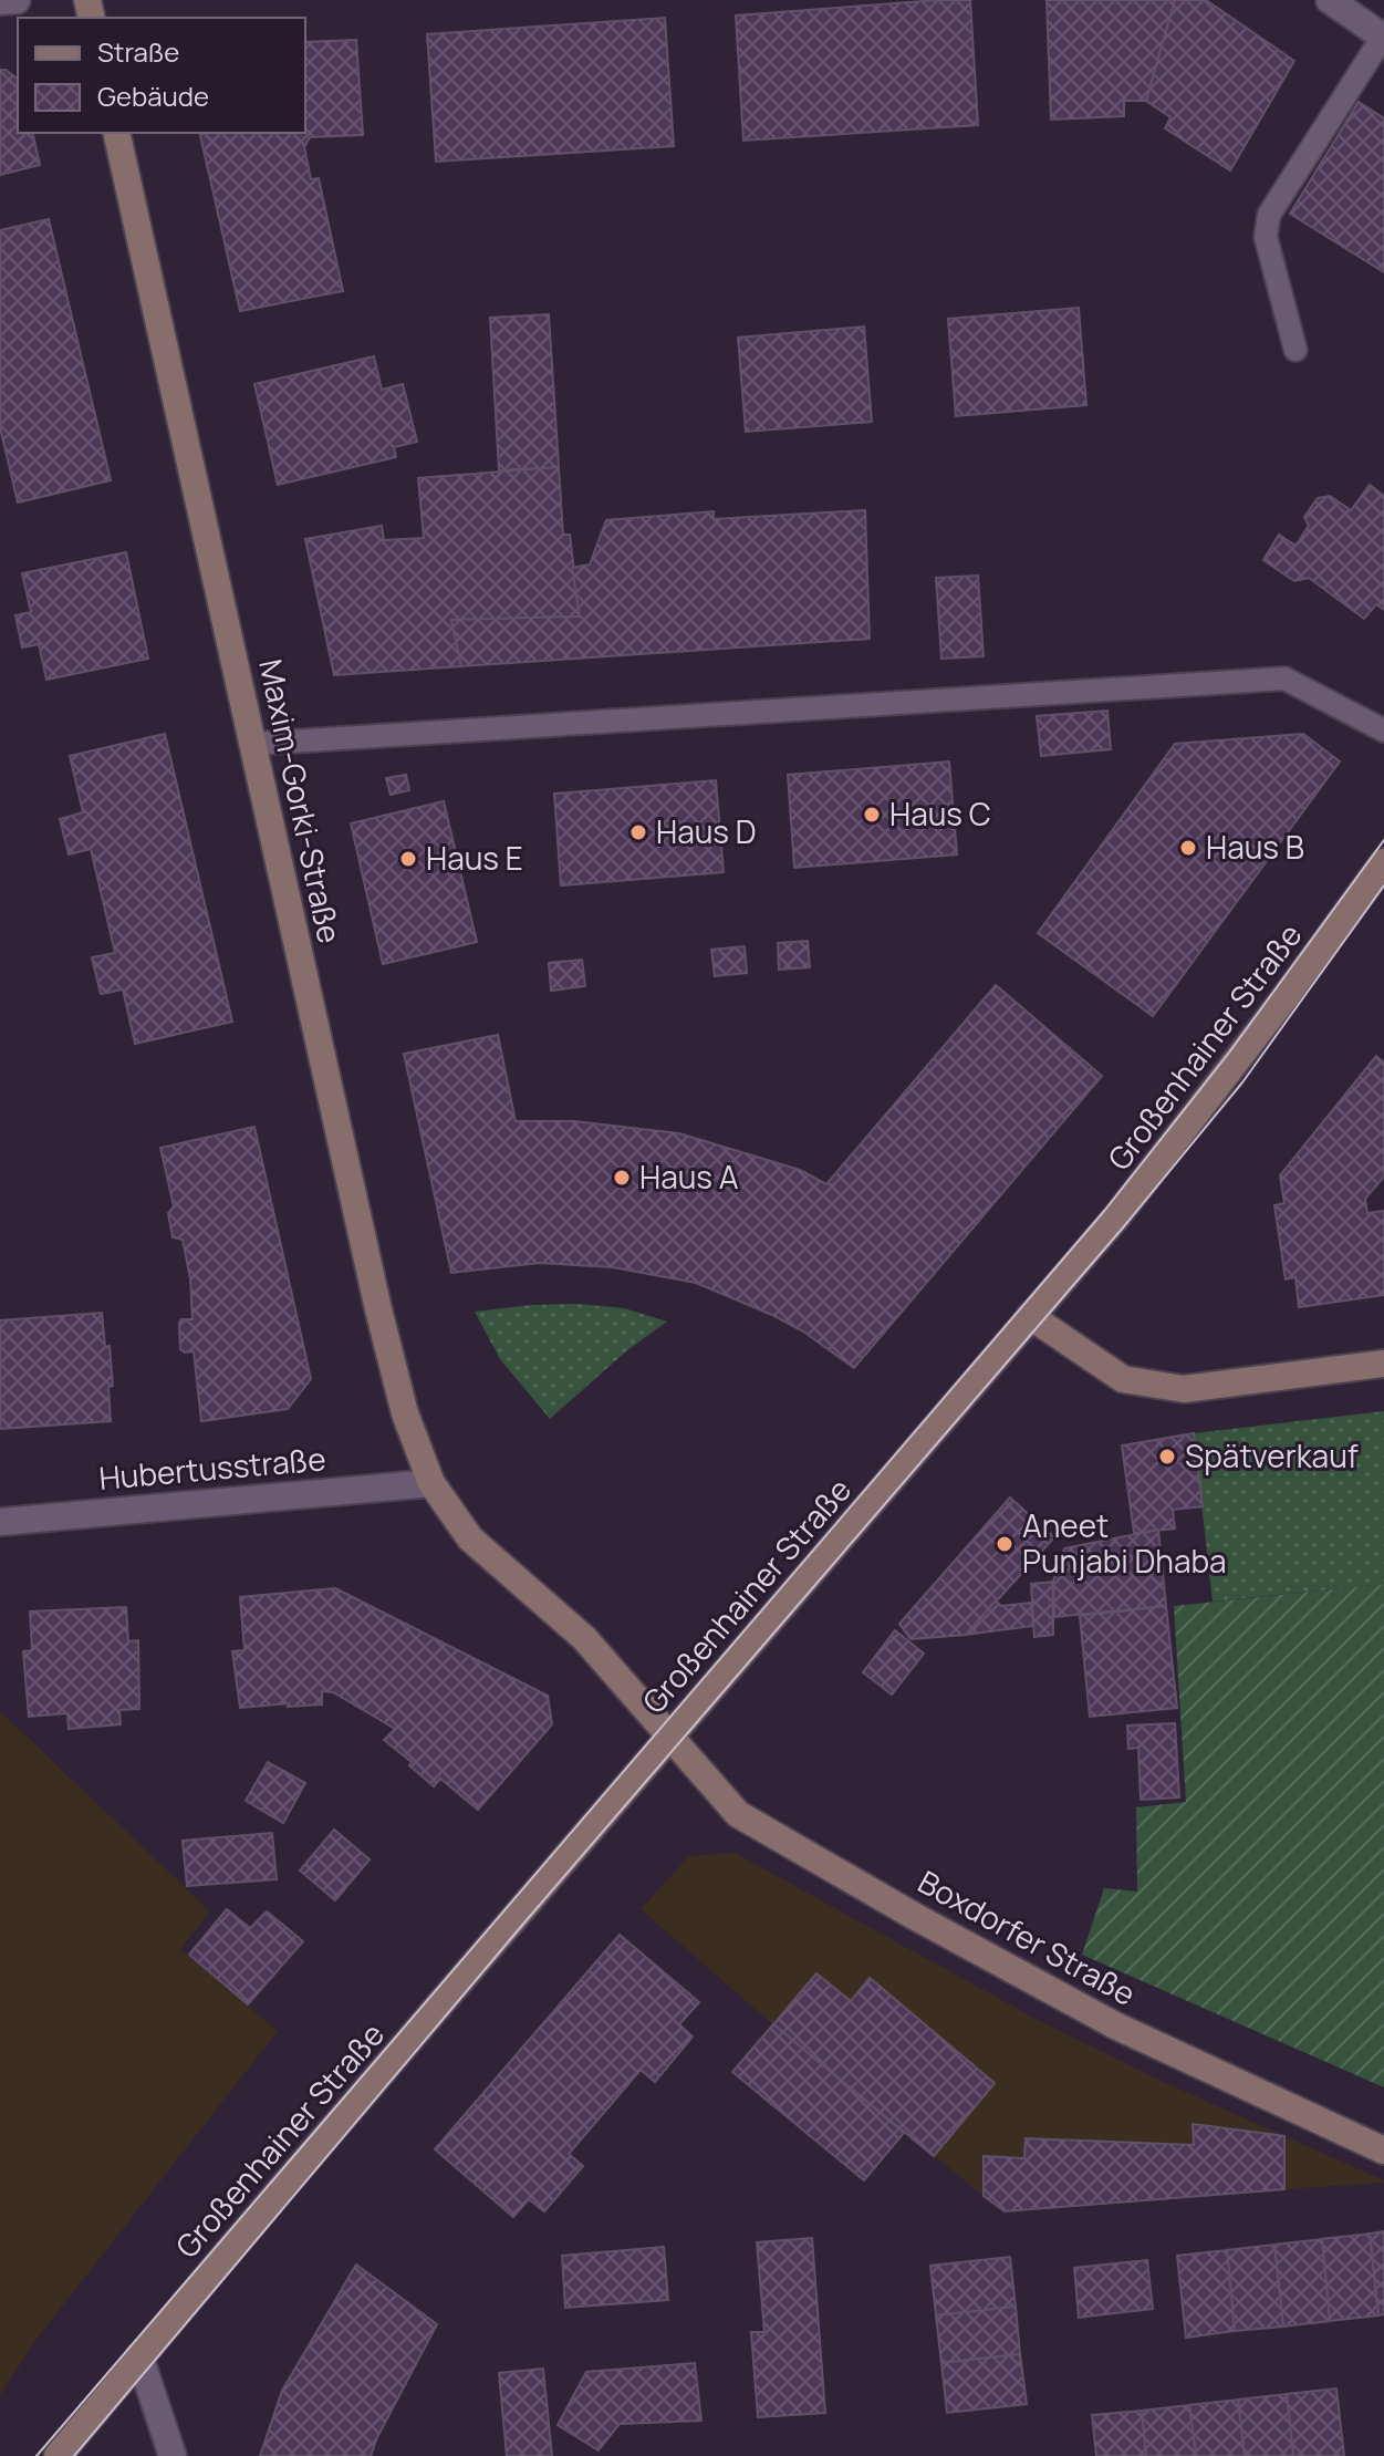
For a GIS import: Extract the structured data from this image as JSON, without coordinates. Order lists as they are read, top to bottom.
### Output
{
  "streets": {
    "street": [
      "Maxim-Gorki-Straße",
      "Großenhainer Straße",
      "Hubertusstraße",
      "Boxdorfer Straße"
    ]
  },
  "crossings": [
    ["Maxim-Gorki-Straße", "Großenhainer Straße"],
    ["Maxim-Gorki-Straße", "Hubertusstraße"],
    ["Maxim-Gorki-Straße", "Boxdorfer Straße"],
    ["Großenhainer Straße", "Boxdorfer Straße"]
  ],
  "places": [
    "Haus C",
    "Haus D",
    "Haus B",
    "Haus E",
    "Haus A",
    "Spätverkauf",
    "Aneet Punjabi Dhaba"
  ],
  "legend": ["Straße", "Gebäude"]
}
